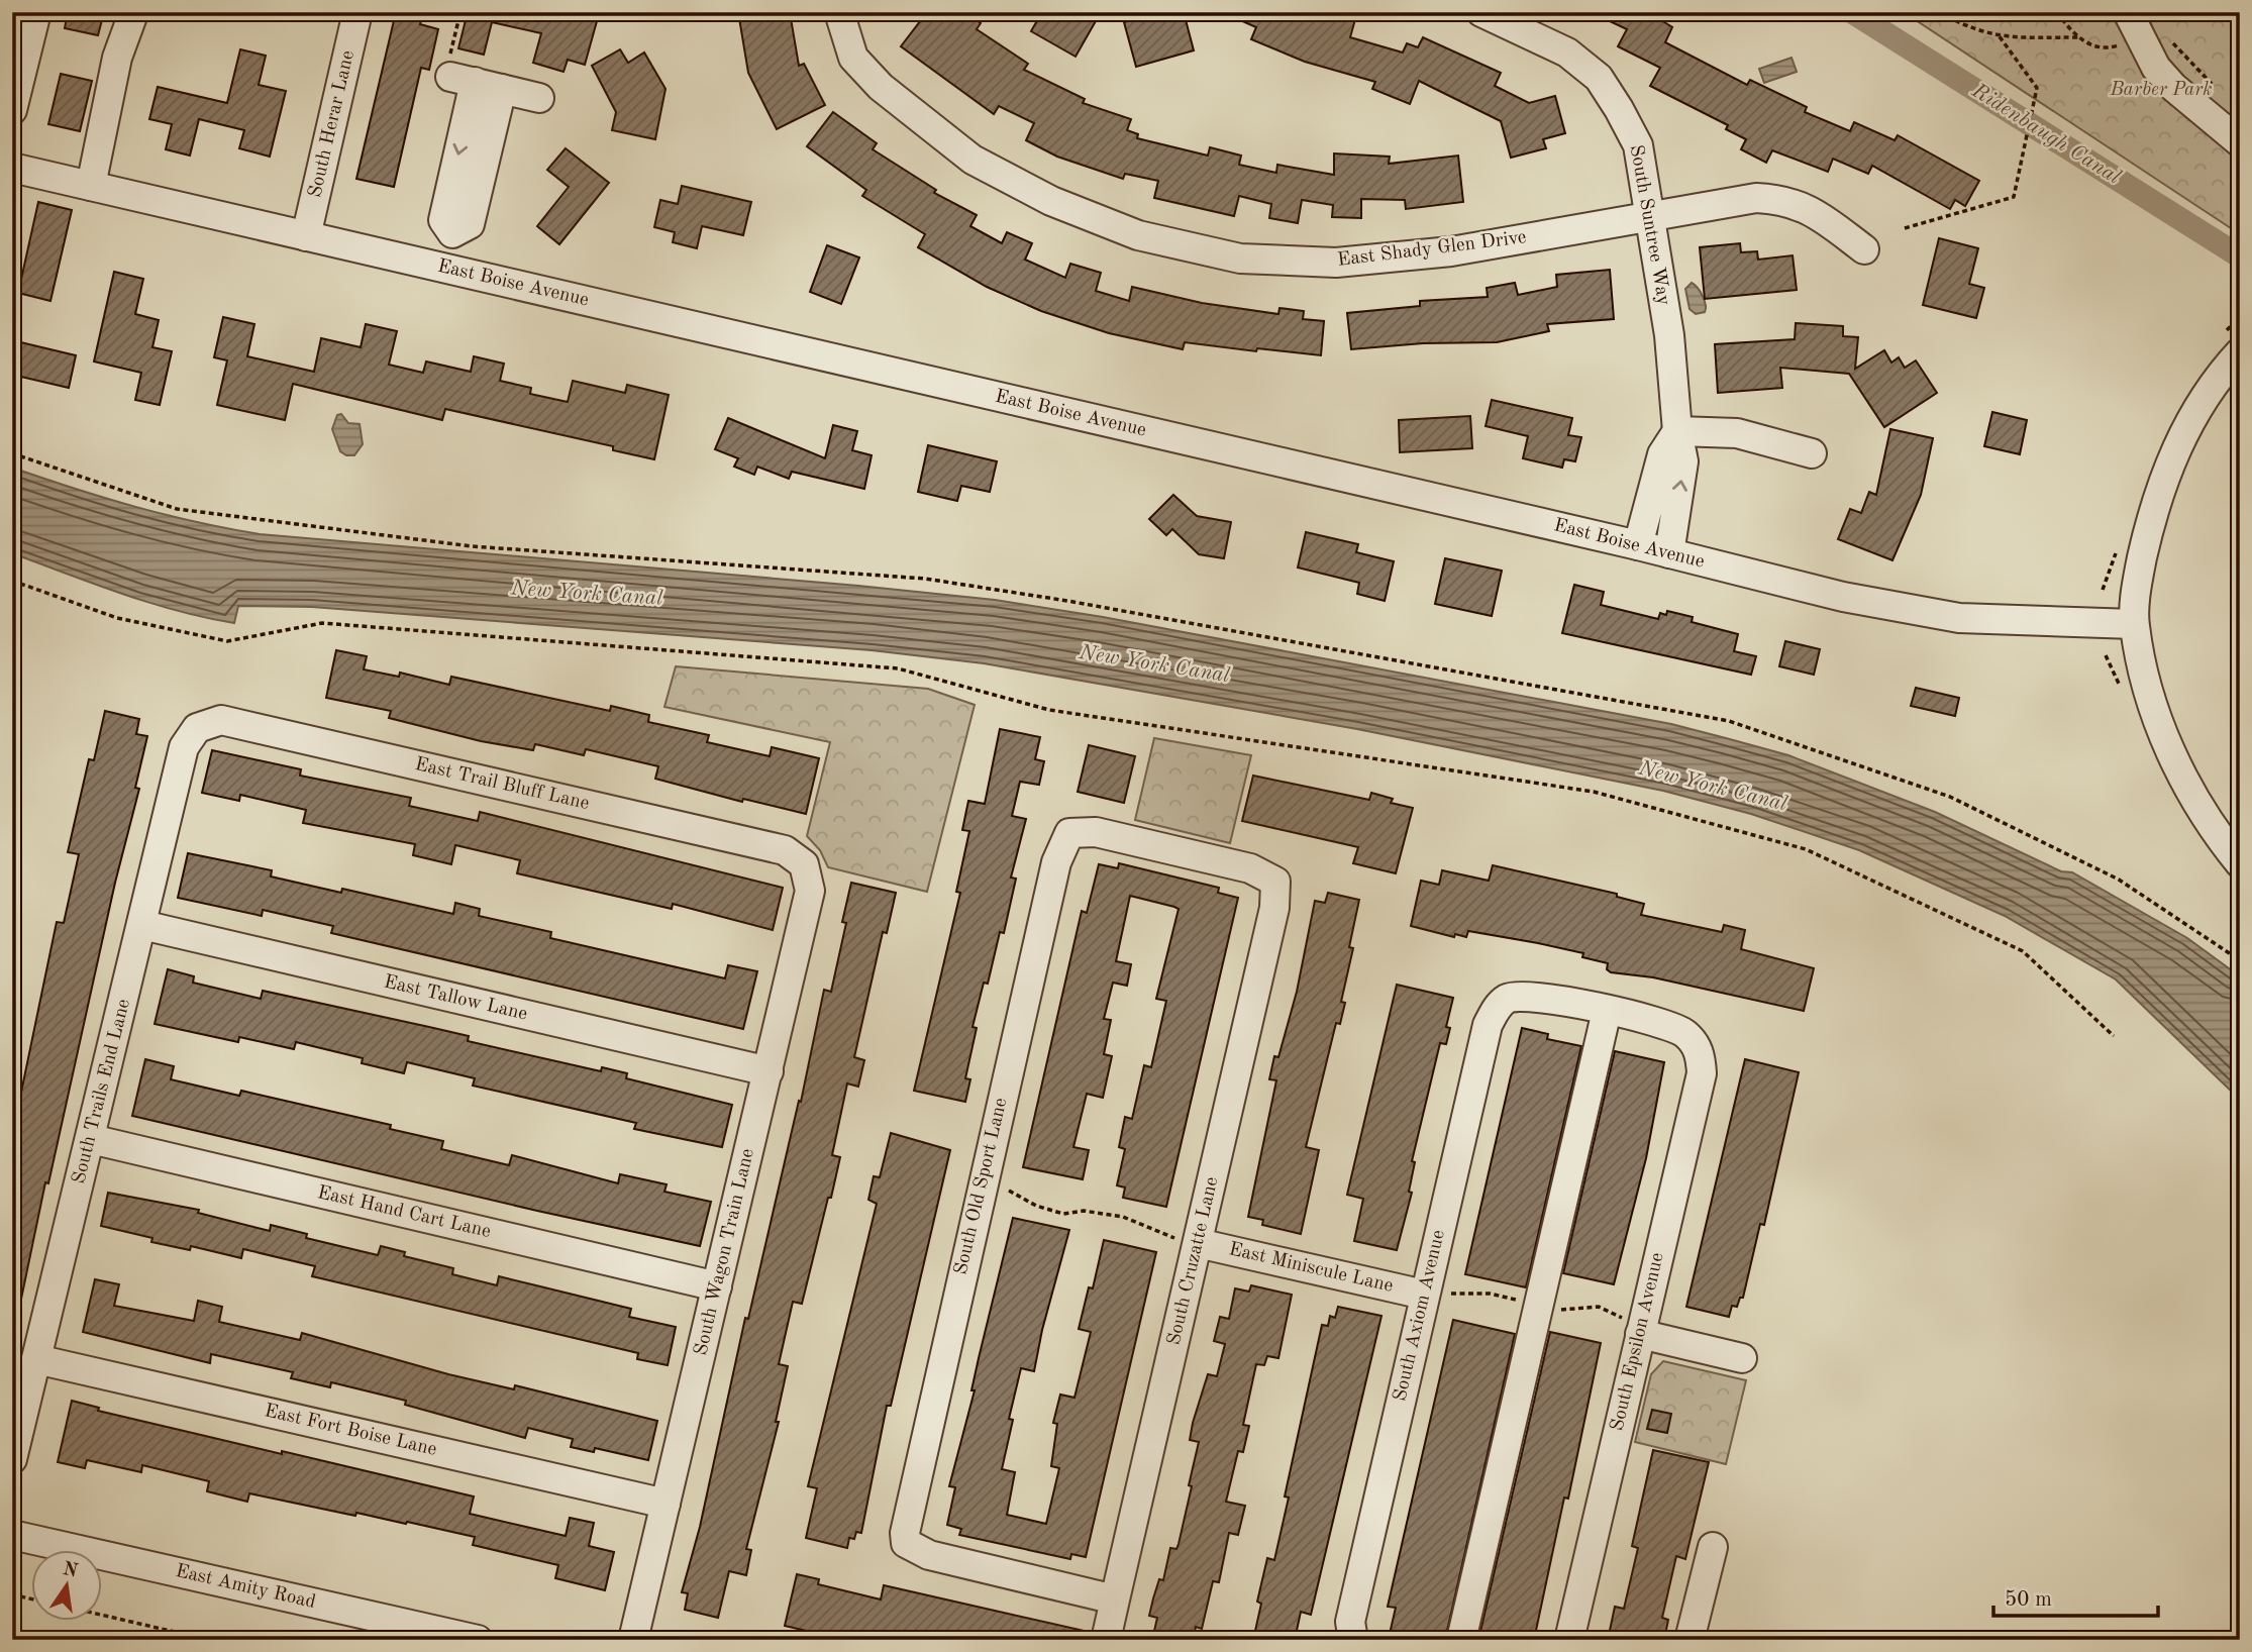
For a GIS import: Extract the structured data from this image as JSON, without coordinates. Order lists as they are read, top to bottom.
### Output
{
  "streets": {
    "street": [
      "South Herar Lane",
      "South Suntree Way",
      "East Shady Glen Drive",
      "East Boise Avenue",
      "East Trail Bluff Lane",
      "East Tallow Lane",
      "South Trails End Lane",
      "South Old Sport Lane",
      "East Hand Cart Lane",
      "South Wagon Train Lane",
      "South Cruzatte Lane",
      "East Miniscule Lane",
      "South Axiom Avenue",
      "South Epsilon Avenue",
      "East Fort Boise Lane",
      "East Amity Road"
    ]
  },
  "crossings": [
    ["South Herar Lane", "East Boise Avenue"],
    ["South Suntree Way", "East Shady Glen Drive"],
    ["South Suntree Way", "East Boise Avenue"],
    ["East Trail Bluff Lane", "South Trails End Lane"],
    ["East Trail Bluff Lane", "South Wagon Train Lane"],
    ["East Tallow Lane", "South Trails End Lane"],
    ["East Tallow Lane", "South Wagon Train Lane"],
    ["South Trails End Lane", "East Hand Cart Lane"],
    ["South Trails End Lane", "East Fort Boise Lane"],
    ["South Old Sport Lane", "South Cruzatte Lane"],
    ["East Hand Cart Lane", "South Wagon Train Lane"],
    ["South Wagon Train Lane", "East Fort Boise Lane"],
    ["South Cruzatte Lane", "East Miniscule Lane"],
    ["East Miniscule Lane", "South Axiom Avenue"],
    ["South Axiom Avenue", "South Epsilon Avenue"]
  ],
  "water": ["Ridenbaugh Canal", "New York Canal"],
  "parks": ["Barber Park"],
  "scale_bar": "50 m",
  "north": "top"
}
